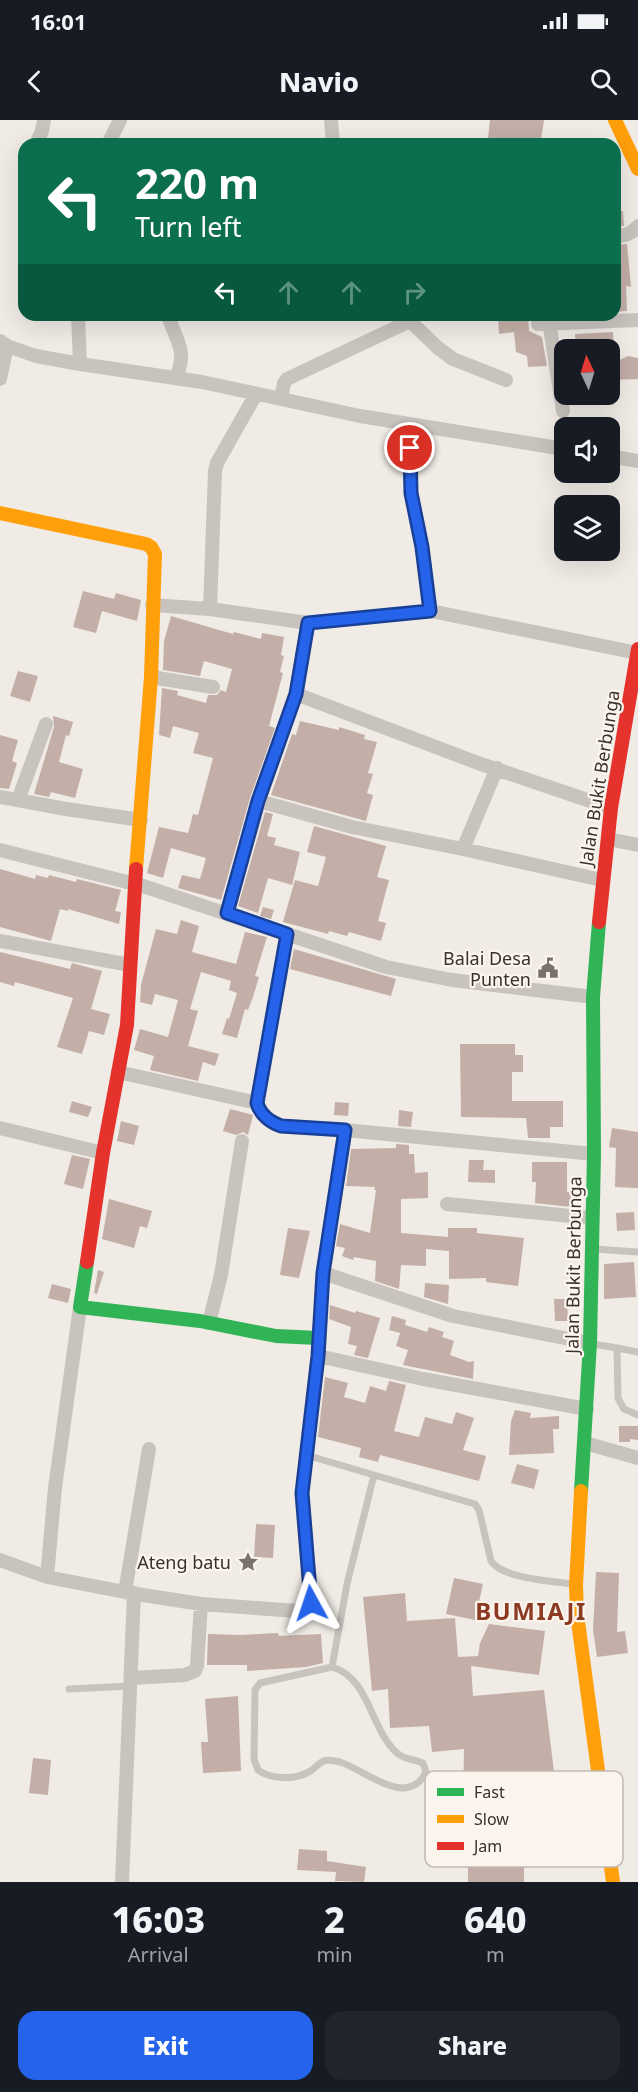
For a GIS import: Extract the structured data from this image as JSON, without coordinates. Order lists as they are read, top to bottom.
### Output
{
  "streets": {
    "main road": ["Jalan Bukit Berbunga"]
  },
  "districts": ["BUMIAJI"],
  "places": {
    "public building": ["Balai Desa Punten"],
    "place": ["Ateng batu"]
  },
  "legend": ["Fast", "Slow", "Jam"],
  "north": "top",
  "page": {
    "status": "16:01",
    "header": "Navio",
    "turn": ["220 m", "Turn left"],
    "eta": [
      "16:03",
      "Arrival",
      "2",
      "min",
      "640",
      "m"
    ],
    "buttons": ["Exit", "Share"]
  }
}
